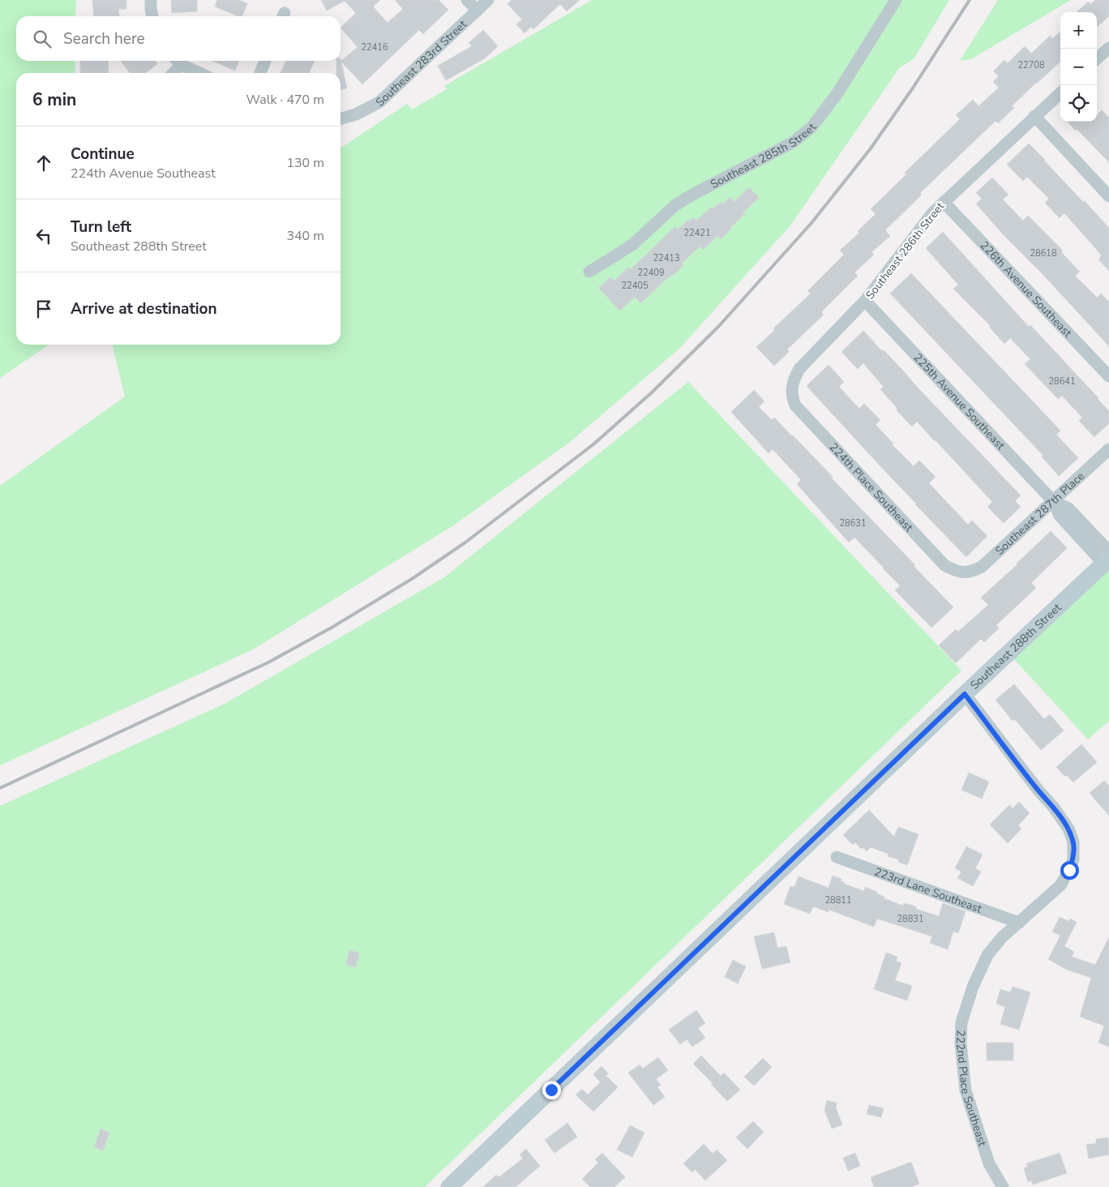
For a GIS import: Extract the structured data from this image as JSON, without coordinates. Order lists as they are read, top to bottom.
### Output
{
  "streets": {
    "street": [
      "Southeast 283rd Street",
      "Southeast 285th Street",
      "Southeast 286th Street",
      "226th Avenue Southeast",
      "225th Avenue Southeast",
      "224th Place Southeast",
      "Southeast 287th Place",
      "Southeast 288th Street",
      "223rd Lane Southeast",
      "222nd Place Southeast"
    ]
  },
  "crossings": [
    ["Southeast 286th Street", "226th Avenue Southeast"],
    ["Southeast 286th Street", "225th Avenue Southeast"],
    ["Southeast 286th Street", "224th Place Southeast"],
    ["225th Avenue Southeast", "Southeast 287th Place"],
    ["225th Avenue Southeast", "Southeast 288th Street"],
    ["224th Place Southeast", "Southeast 287th Place"],
    ["Southeast 288th Street", "222nd Place Southeast"],
    ["223rd Lane Southeast", "222nd Place Southeast"]
  ],
  "house_numbers": [
    "22416",
    "22708",
    "22421",
    "28618",
    "22413",
    "22409",
    "22405",
    "28641",
    "28631",
    "28811",
    "28831"
  ],
  "page": {
    "map_buttons": ["+", "−"],
    "search": "Search here",
    "heading": ["6 min", "Walk · 470 m"],
    "list": [
      ["Continue", "224th Avenue Southeast", "130 m"],
      ["Turn left", "Southeast 288th Street", "340 m"],
      "Arrive at destination"
    ]
  }
}
